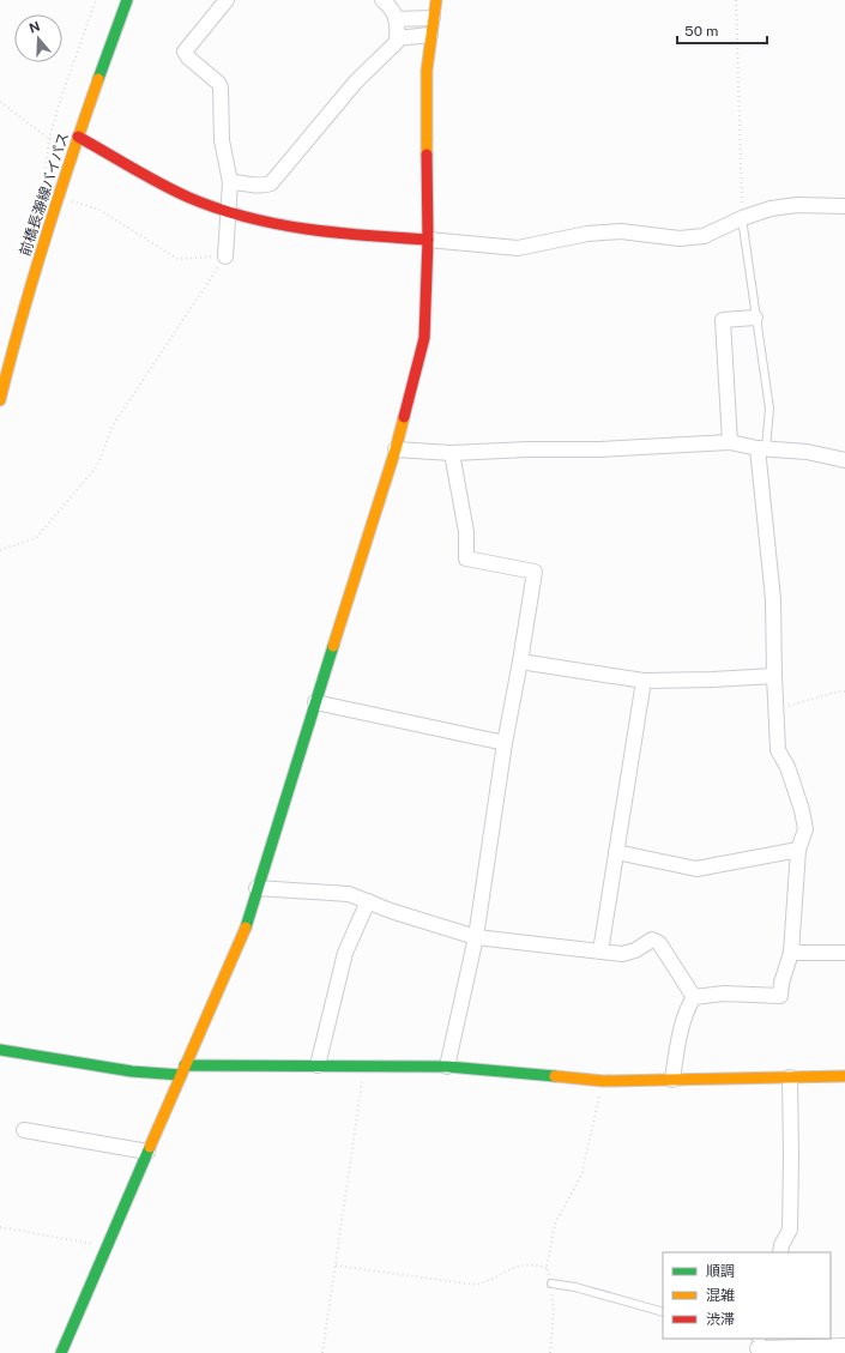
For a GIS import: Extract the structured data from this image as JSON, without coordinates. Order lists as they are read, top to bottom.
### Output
{
  "streets": {
    "street": ["前橋長瀞線バイパス"]
  },
  "legend": ["順調", "混雑", "渋滞"],
  "scale_bar": "50 m",
  "north": "top"
}
